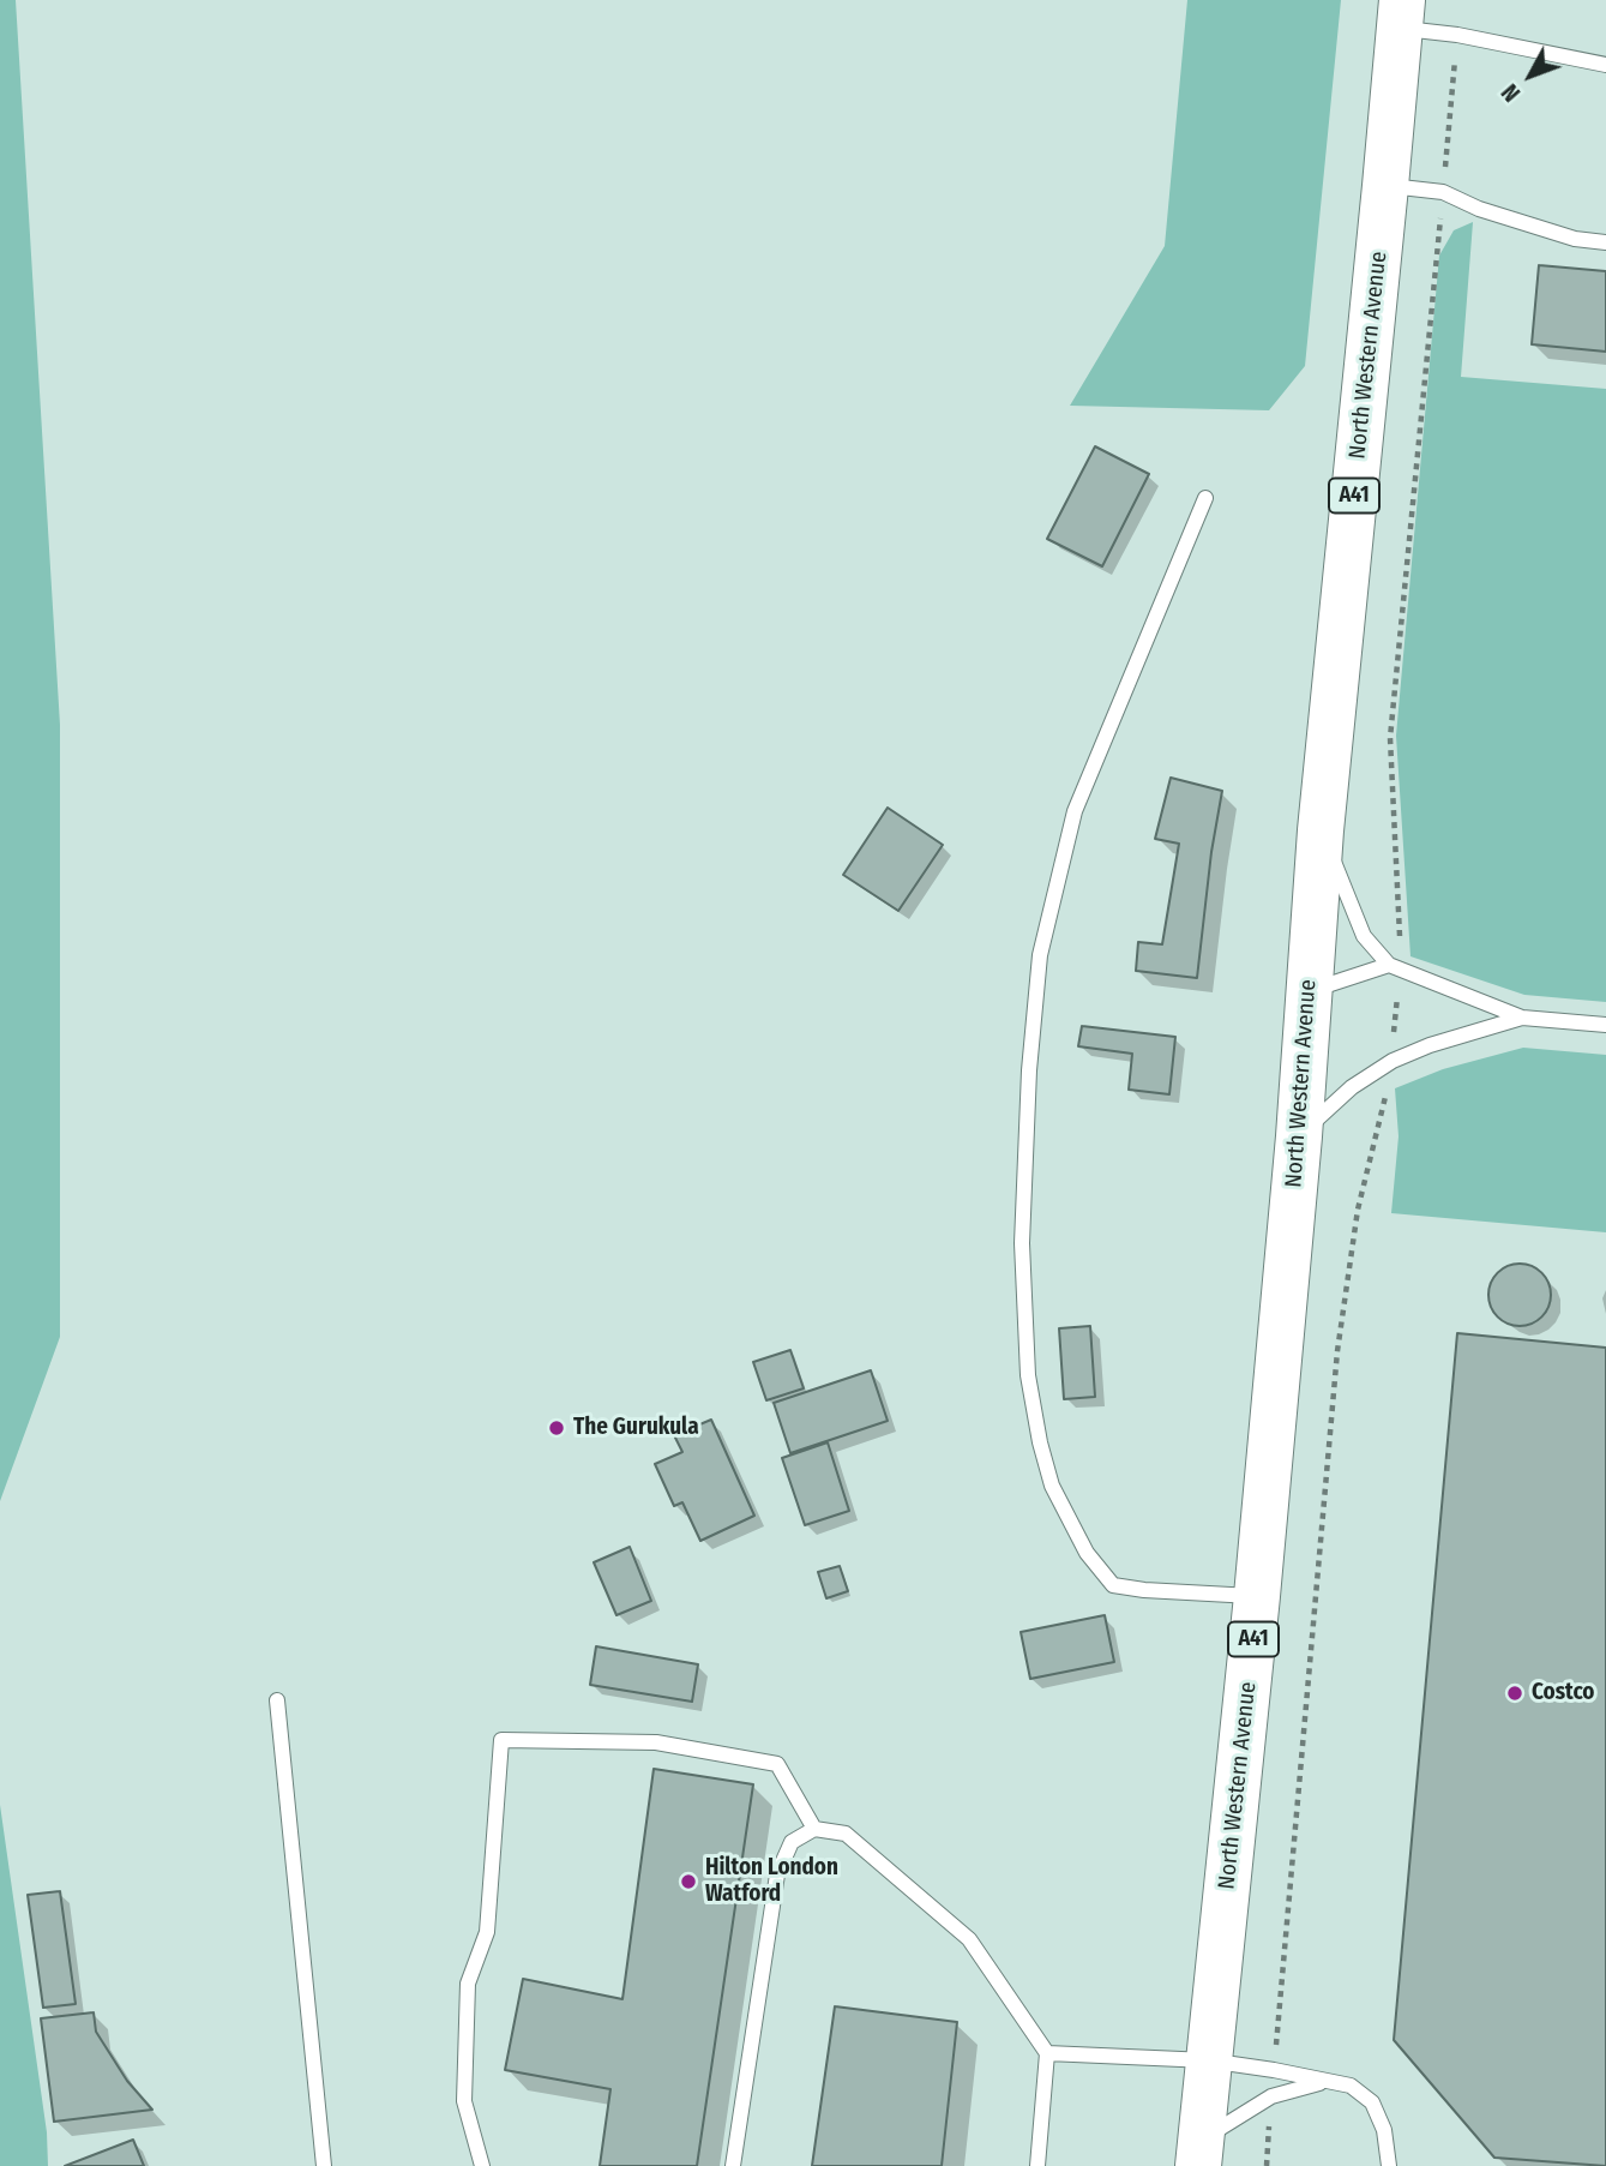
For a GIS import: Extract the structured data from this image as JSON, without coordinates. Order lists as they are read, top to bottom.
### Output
{
  "streets": {
    "highway": ["North Western Avenue", "A41"]
  },
  "places": ["The Gurukula", "Costco", "Hilton London Watford"],
  "north": "bottom left"
}
